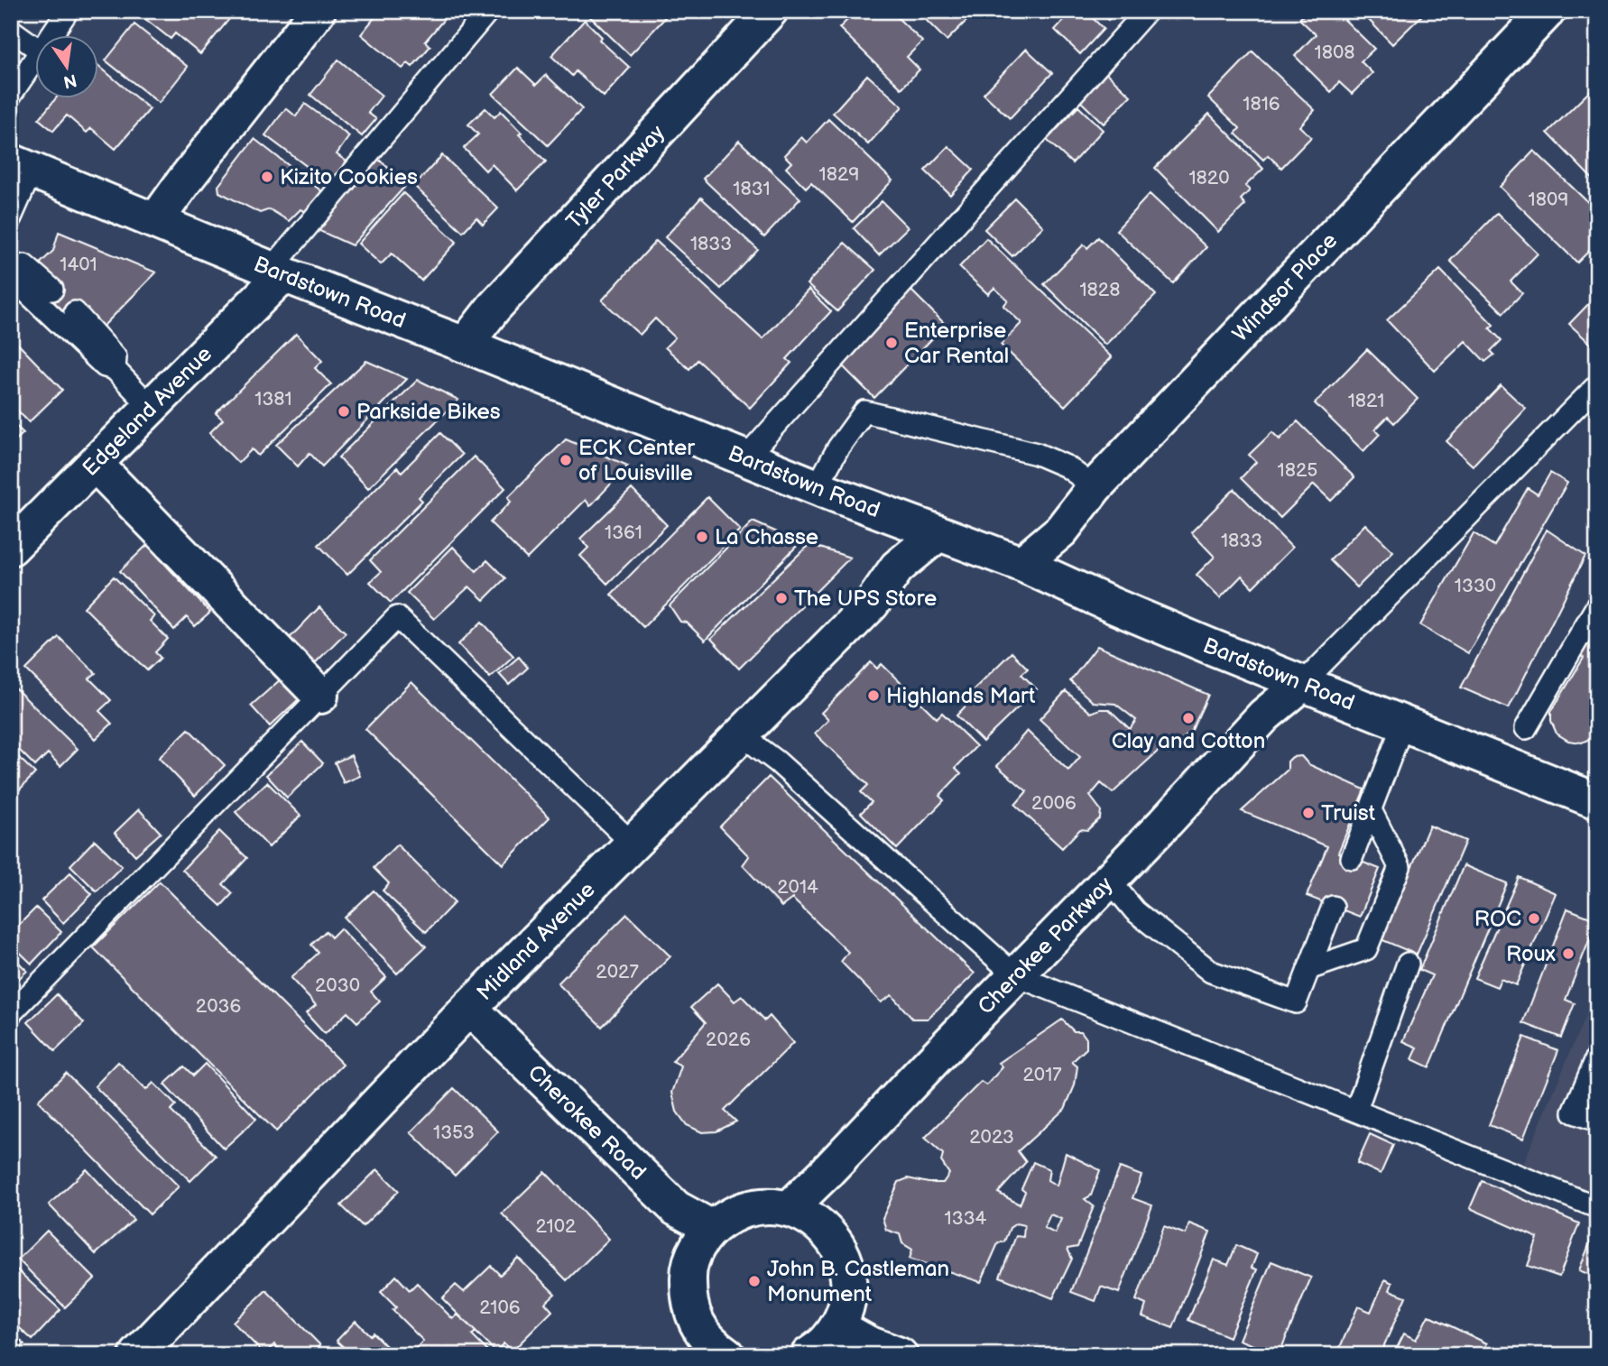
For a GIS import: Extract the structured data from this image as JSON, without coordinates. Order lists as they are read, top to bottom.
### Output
{
  "streets": {
    "street": [
      "Tyler Parkway",
      "Windsor Place",
      "Bardstown Road",
      "Edgeland Avenue",
      "Midland Avenue",
      "Cherokee Parkway",
      "Cherokee Road"
    ]
  },
  "crossings": [
    ["Tyler Parkway", "Bardstown Road"],
    ["Windsor Place", "Bardstown Road"],
    ["Bardstown Road", "Edgeland Avenue"],
    ["Bardstown Road", "Midland Avenue"],
    ["Bardstown Road", "Cherokee Parkway"],
    ["Midland Avenue", "Cherokee Road"]
  ],
  "places": [
    "Kizito Cookies",
    "Enterprise Car Rental",
    "Parkside Bikes",
    "ECK Center of Louisville",
    "La Chasse",
    "The UPS Store",
    "Highlands Mart",
    "Clay and Cotton",
    "Truist",
    "ROC",
    "Roux",
    "John B. Castleman Monument"
  ],
  "house_numbers": [
    "1808",
    "1816",
    "1829",
    "1820",
    "1831",
    "1809",
    "1833",
    "1401",
    "1828",
    "1381",
    "1821",
    "1825",
    "1361",
    "1833",
    "1330",
    "2006",
    "2014",
    "2027",
    "2030",
    "2036",
    "2026",
    "2017",
    "1353",
    "2023",
    "1334",
    "2102",
    "2106"
  ],
  "north": "bottom"
}
